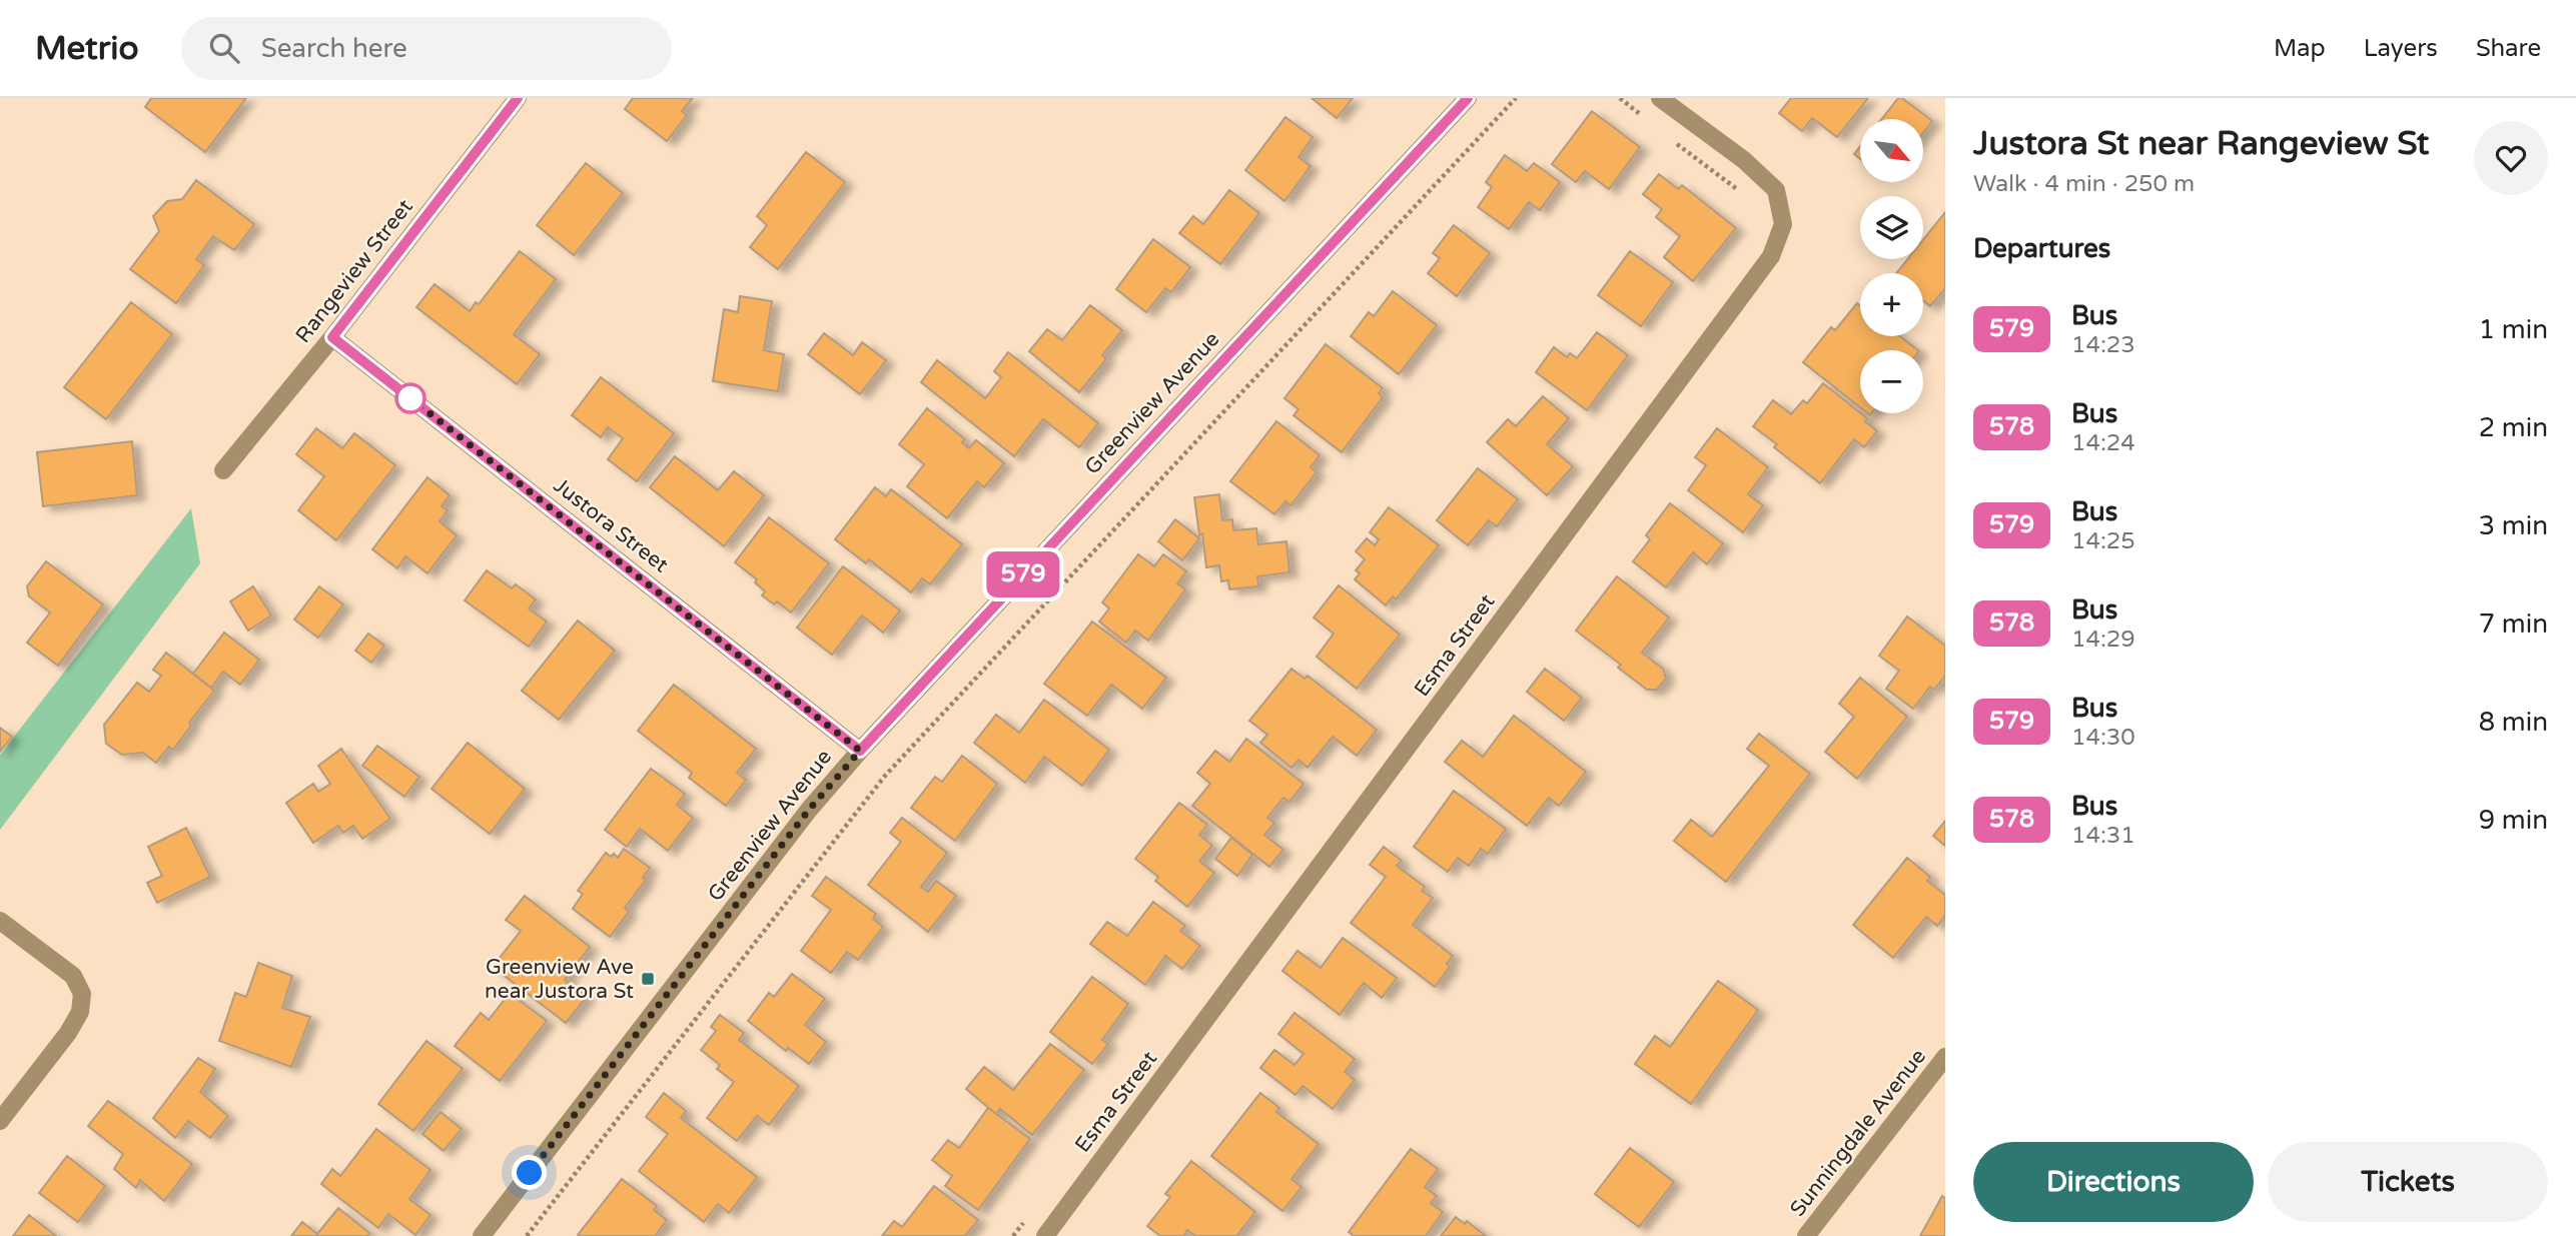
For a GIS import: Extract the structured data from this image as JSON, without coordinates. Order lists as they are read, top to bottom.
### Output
{
  "streets": {
    "street": [
      "Rangeview Street",
      "Greenview Avenue",
      "Justora Street",
      "Esma Street",
      "Sunningdale Avenue"
    ]
  },
  "crossings": [
    ["Rangeview Street", "Justora Street"],
    ["Greenview Avenue", "Justora Street"]
  ],
  "places": {
    "transit": ["Greenview Ave near Justora St"]
  },
  "lines": ["bus line 579"],
  "north": "bottom right",
  "page": {
    "header": "Metrio",
    "search": "Search here",
    "nav": ["Map", "Layers", "Share"],
    "on_map": "579",
    "heading": [
      ["Justora St near Rangeview St", "Walk · 4 min · 250 m"],
      "Departures"
    ],
    "map_buttons": ["+", "−"],
    "list": [
      {
        "mark": "579",
        "name": "Bus",
        "note": "14:23",
        "value": "1 min"
      },
      {
        "mark": "578",
        "name": "Bus",
        "note": "14:24",
        "value": "2 min"
      },
      {
        "mark": "579",
        "name": "Bus",
        "note": "14:25",
        "value": "3 min"
      },
      {
        "mark": "578",
        "name": "Bus",
        "note": "14:29",
        "value": "7 min"
      },
      {
        "mark": "579",
        "name": "Bus",
        "note": "14:30",
        "value": "8 min"
      },
      {
        "mark": "578",
        "name": "Bus",
        "note": "14:31",
        "value": "9 min"
      }
    ],
    "buttons": ["Directions", "Tickets"]
  }
}
